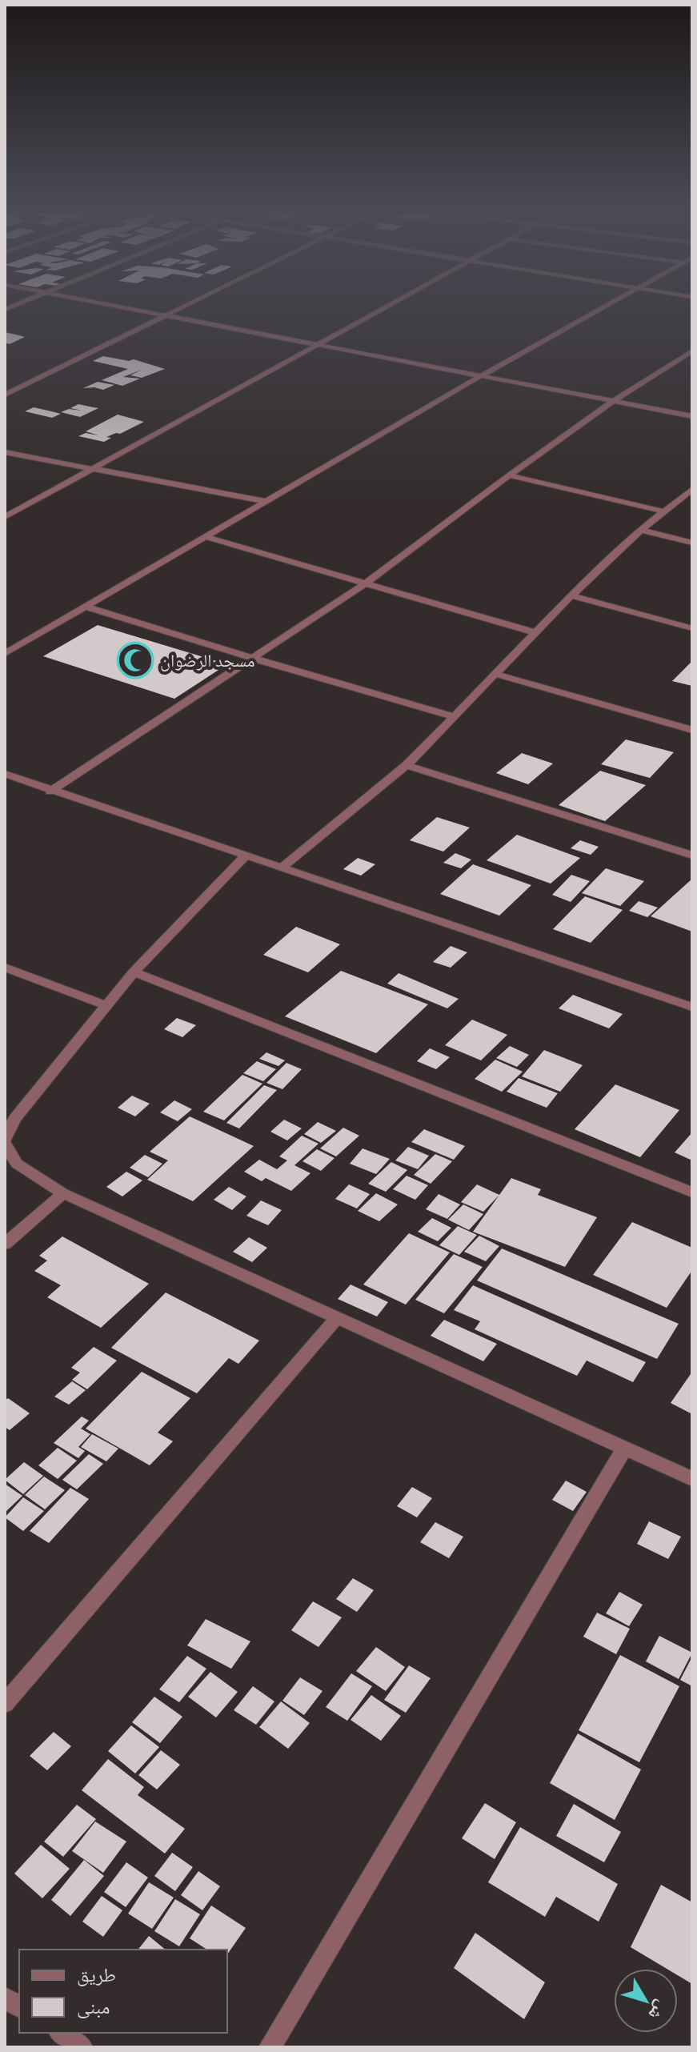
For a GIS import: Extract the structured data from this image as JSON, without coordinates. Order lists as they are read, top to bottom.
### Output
{
  "places": {
    "mosque": ["مسجد الرضوان"]
  },
  "legend": ["طريق", "مبنى"],
  "north": "bottom right"
}
